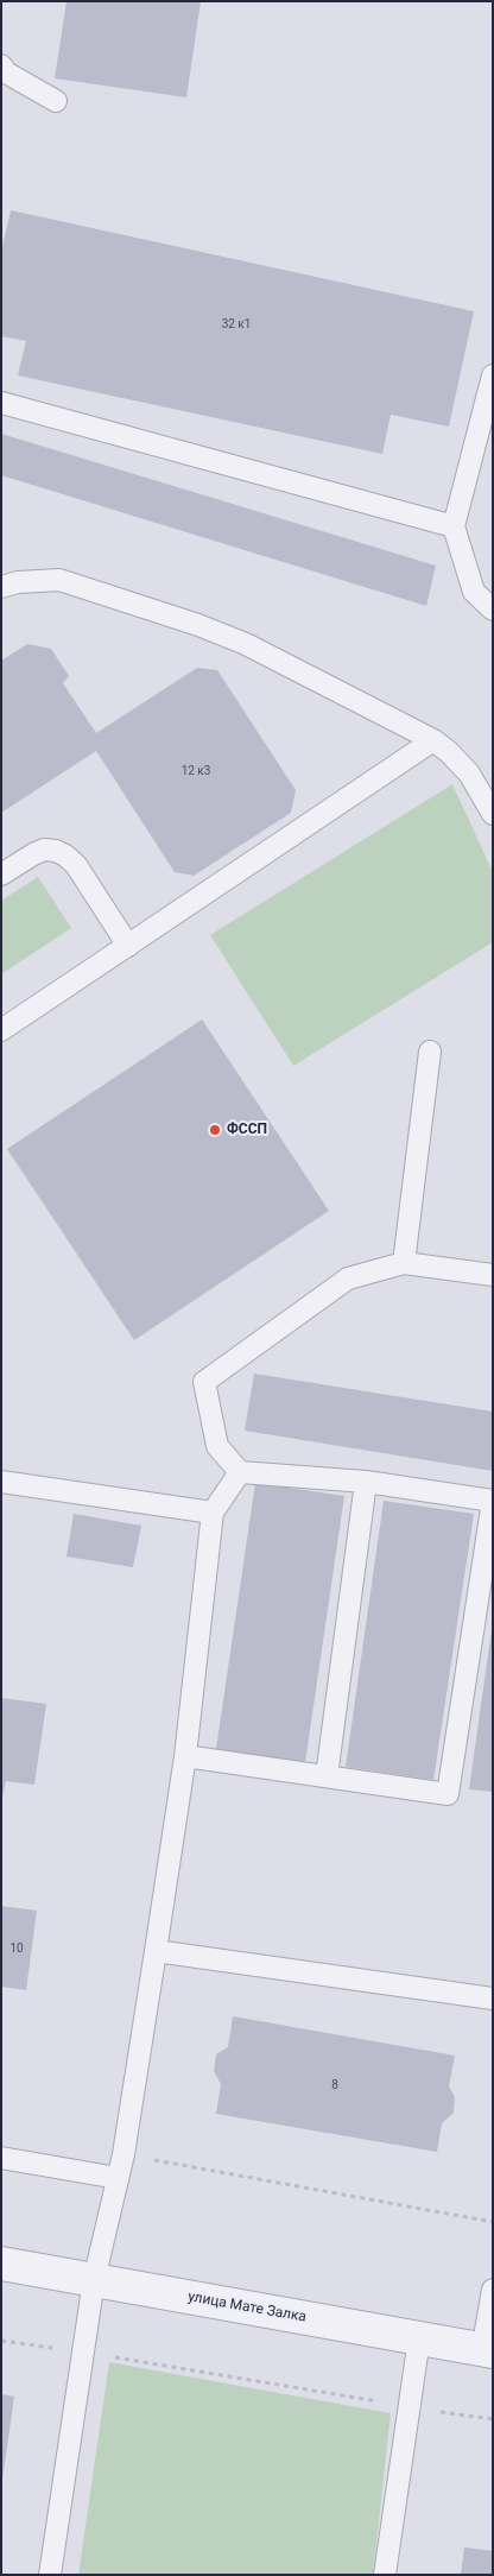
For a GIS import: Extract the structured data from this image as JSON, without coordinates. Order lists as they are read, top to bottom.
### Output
{
  "streets": {
    "street": ["улица Мате Залка"]
  },
  "places": ["ФССП"],
  "house_numbers": [
    "32 к1",
    "12 к3",
    "10",
    "8"
  ]
}
